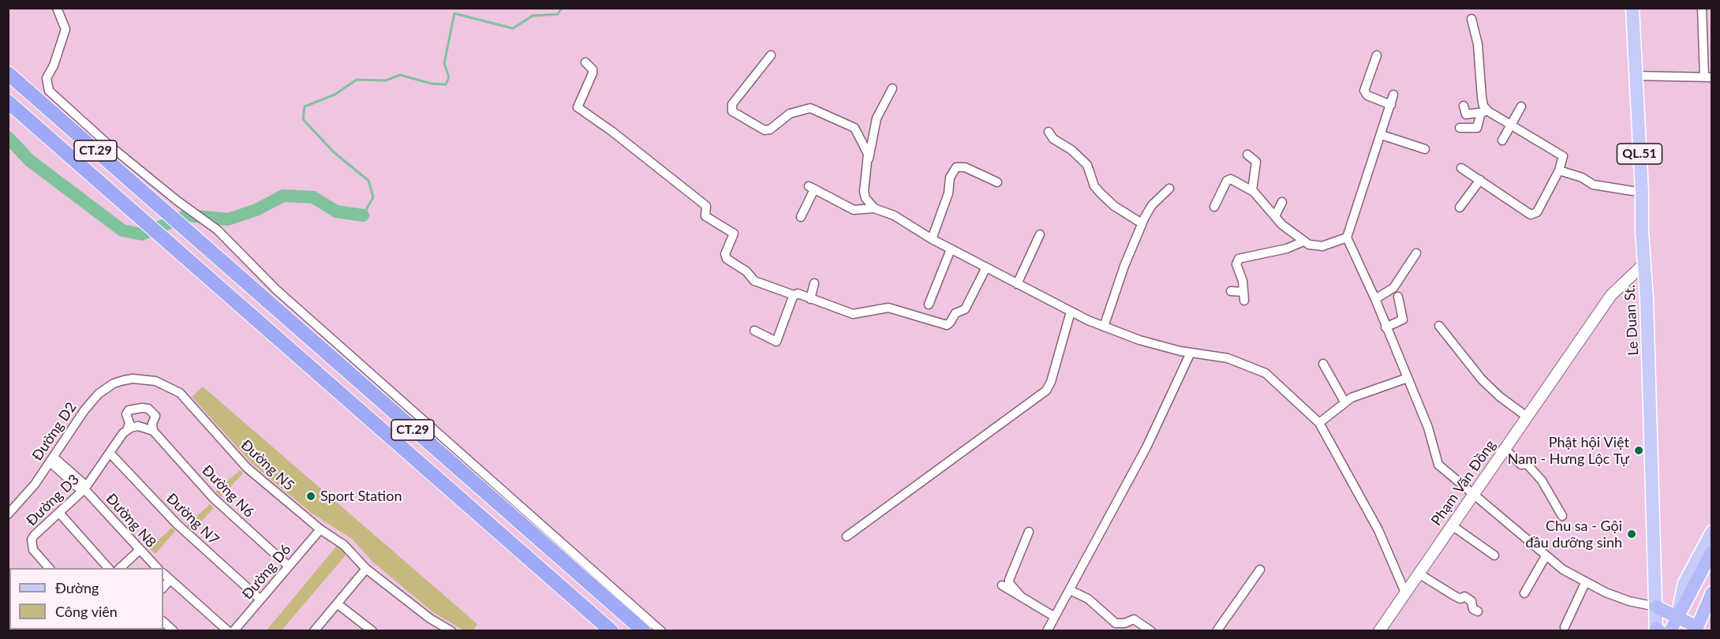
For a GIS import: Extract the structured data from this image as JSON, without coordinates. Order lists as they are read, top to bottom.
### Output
{
  "streets": {
    "highway": ["CT.29"],
    "main road": ["QL.51", "Le Duan St.", "Phạm Văn Đồng"],
    "street": [
      "Đường D2",
      "Đường N5",
      "Đường N6",
      "Đường D3",
      "Đường N7",
      "Đường N8",
      "Đường D6"
    ]
  },
  "crossings": [
    ["Le Duan St.", "Phạm Văn Đồng"],
    ["Đường D2", "Đường N5"],
    ["Đường D2", "Đường N8"],
    ["Đường N5", "Đường D6"],
    ["Đường N6", "Đường D6"],
    ["Đường D3", "Đường N7"],
    ["Đường D3", "Đường N8"],
    ["Đường N7", "Đường D6"]
  ],
  "places": ["Phật hội Việt Nam - Hưng Lộc Tự", "Sport Station", "Chu sa - Gội đầu dưỡng sinh"],
  "legend": ["Đường", "Công viên"]
}
